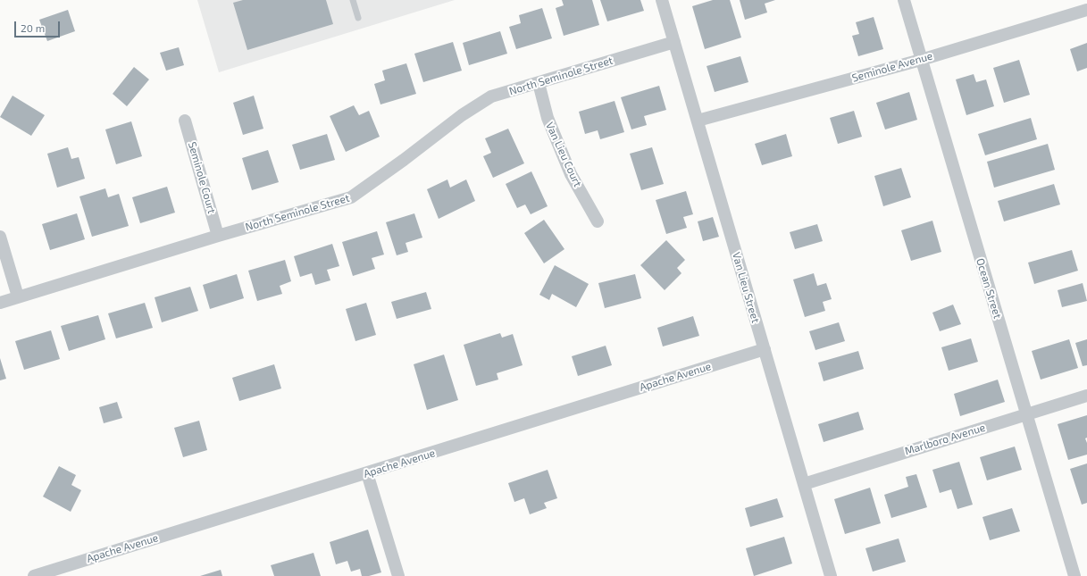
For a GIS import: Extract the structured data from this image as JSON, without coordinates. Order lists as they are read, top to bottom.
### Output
{
  "streets": {
    "street": [
      "Seminole Avenue",
      "North Seminole Street",
      "Van Lieu Court",
      "Seminole Court",
      "Van Lieu Street",
      "Ocean Street",
      "Apache Avenue",
      "Marlboro Avenue"
    ]
  },
  "crossings": [
    ["Seminole Avenue", "Van Lieu Street"],
    ["Seminole Avenue", "Ocean Street"],
    ["North Seminole Street", "Van Lieu Court"],
    ["North Seminole Street", "Seminole Court"],
    ["North Seminole Street", "Van Lieu Street"],
    ["Van Lieu Street", "Apache Avenue"],
    ["Van Lieu Street", "Marlboro Avenue"],
    ["Ocean Street", "Marlboro Avenue"]
  ],
  "scale_bar": "20 m"
}
